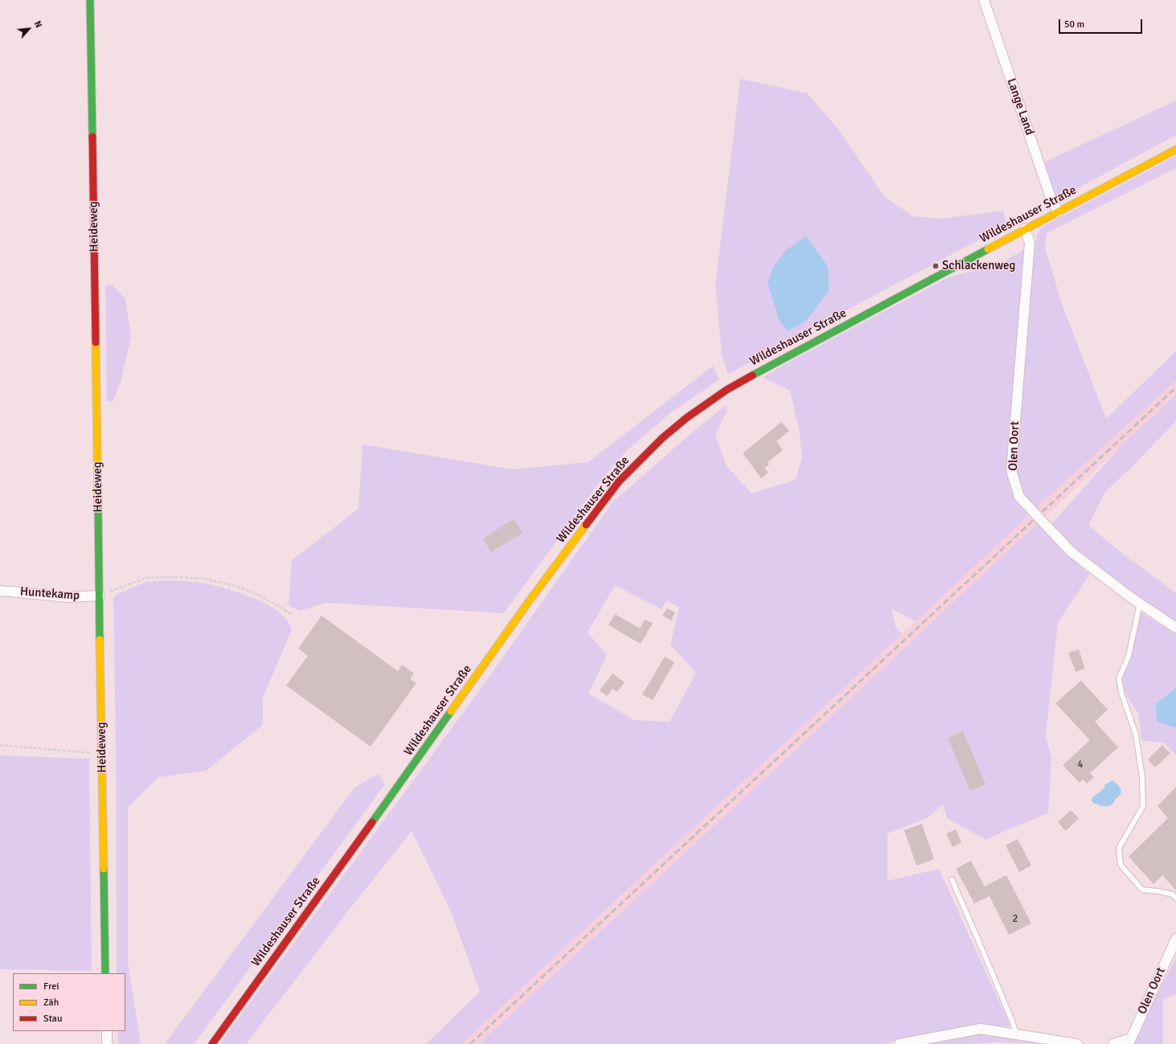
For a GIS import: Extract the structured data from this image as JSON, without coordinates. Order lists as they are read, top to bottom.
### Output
{
  "streets": {
    "main road": ["Wildeshauser Straße", "Heideweg"],
    "street": ["Lange Land", "Olen Oort", "Huntekamp"]
  },
  "crossings": [
    ["Lange Land", "Wildeshauser Straße"],
    ["Wildeshauser Straße", "Olen Oort"],
    ["Heideweg", "Huntekamp"]
  ],
  "places": ["Schlackenweg"],
  "house_numbers": ["4", "2"],
  "legend": ["Frei", "Zäh", "Stau"],
  "scale_bar": "50 m",
  "north": "top right"
}
